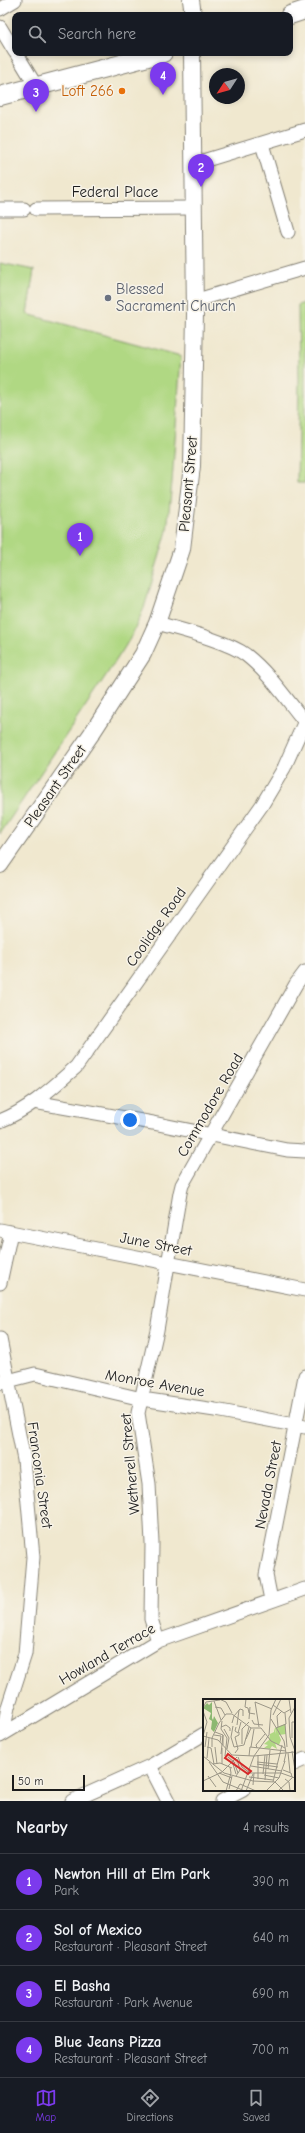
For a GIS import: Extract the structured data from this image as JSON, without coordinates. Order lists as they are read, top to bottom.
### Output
{
  "streets": {
    "main road": ["Pleasant Street"],
    "street": [
      "Federal Place",
      "Coolidge Road",
      "Commodore Road",
      "June Street",
      "Monroe Avenue",
      "Wetherell Street",
      "Franconia Street",
      "Nevada Street",
      "Howland Terrace"
    ]
  },
  "crossings": [
    ["Federal Place", "Pleasant Street"],
    ["Commodore Road", "June Street"],
    ["Commodore Road", "Wetherell Street"],
    ["June Street", "Wetherell Street"],
    ["Monroe Avenue", "Wetherell Street"],
    ["Monroe Avenue", "Franconia Street"],
    ["Monroe Avenue", "Nevada Street"],
    ["Wetherell Street", "Howland Terrace"],
    ["Franconia Street", "Howland Terrace"],
    ["Nevada Street", "Howland Terrace"]
  ],
  "places": ["Loft 266", "Blessed Sacrament Church"],
  "scale_bar": "50 m",
  "north": "bottom left",
  "page": {
    "search": "Search here",
    "pins": [
      "4",
      "3",
      "2",
      "1"
    ],
    "scale": "50 m",
    "heading": ["Nearby", "4 results"],
    "list": [
      {
        "mark": "1",
        "name": "Newton Hill at Elm Park",
        "note": "Park",
        "value": "390 m"
      },
      {
        "mark": "2",
        "name": "Sol of Mexico",
        "note": "Restaurant · Pleasant Street",
        "value": "640 m"
      },
      {
        "mark": "3",
        "name": "El Basha",
        "note": "Restaurant · Park Avenue",
        "value": "690 m"
      },
      {
        "mark": "4",
        "name": "Blue Jeans Pizza",
        "note": "Restaurant · Pleasant Street",
        "value": "700 m"
      }
    ],
    "nav": ["Map", "Directions", "Saved"]
  }
}
